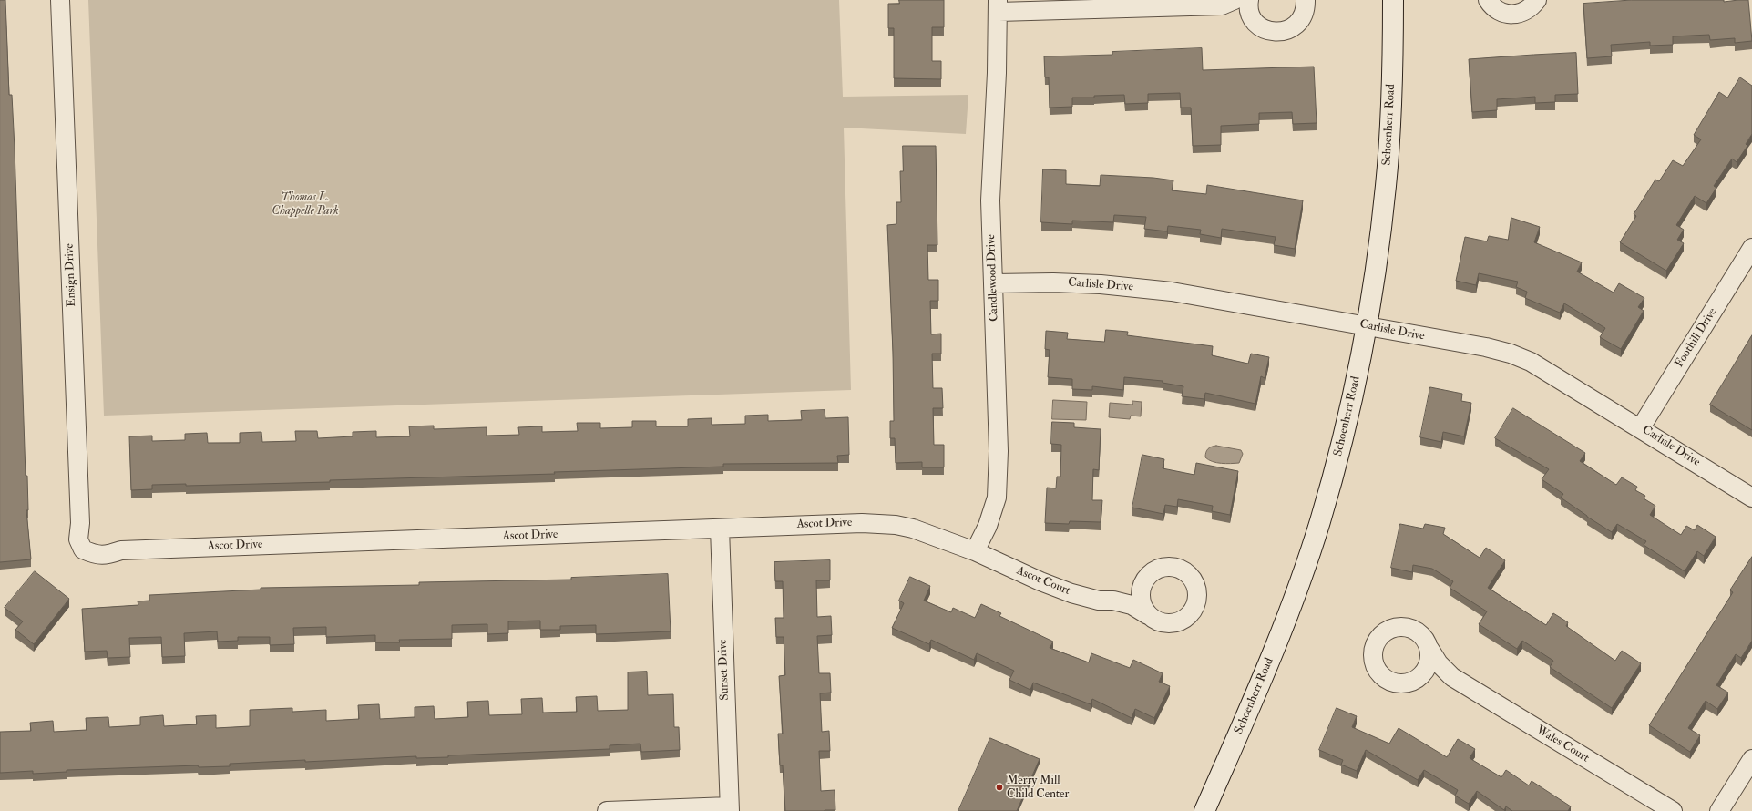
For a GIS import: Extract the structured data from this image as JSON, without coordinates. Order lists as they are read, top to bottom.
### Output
{
  "streets": {
    "main road": ["Schoenherr Road"],
    "street": [
      "Ensign Drive",
      "Candlewood Drive",
      "Carlisle Drive",
      "Foothill Drive",
      "Ascot Drive",
      "Ascot Court",
      "Sunset Drive",
      "Wales Court"
    ]
  },
  "crossings": [
    ["Schoenherr Road", "Carlisle Drive"],
    ["Ensign Drive", "Ascot Drive"],
    ["Candlewood Drive", "Carlisle Drive"],
    ["Candlewood Drive", "Ascot Drive"],
    ["Candlewood Drive", "Ascot Court"],
    ["Carlisle Drive", "Foothill Drive"],
    ["Ascot Drive", "Ascot Court"],
    ["Ascot Drive", "Sunset Drive"]
  ],
  "parks": ["Thomas L. Chappelle Park"],
  "places": ["Merry Mill Child Center"]
}
